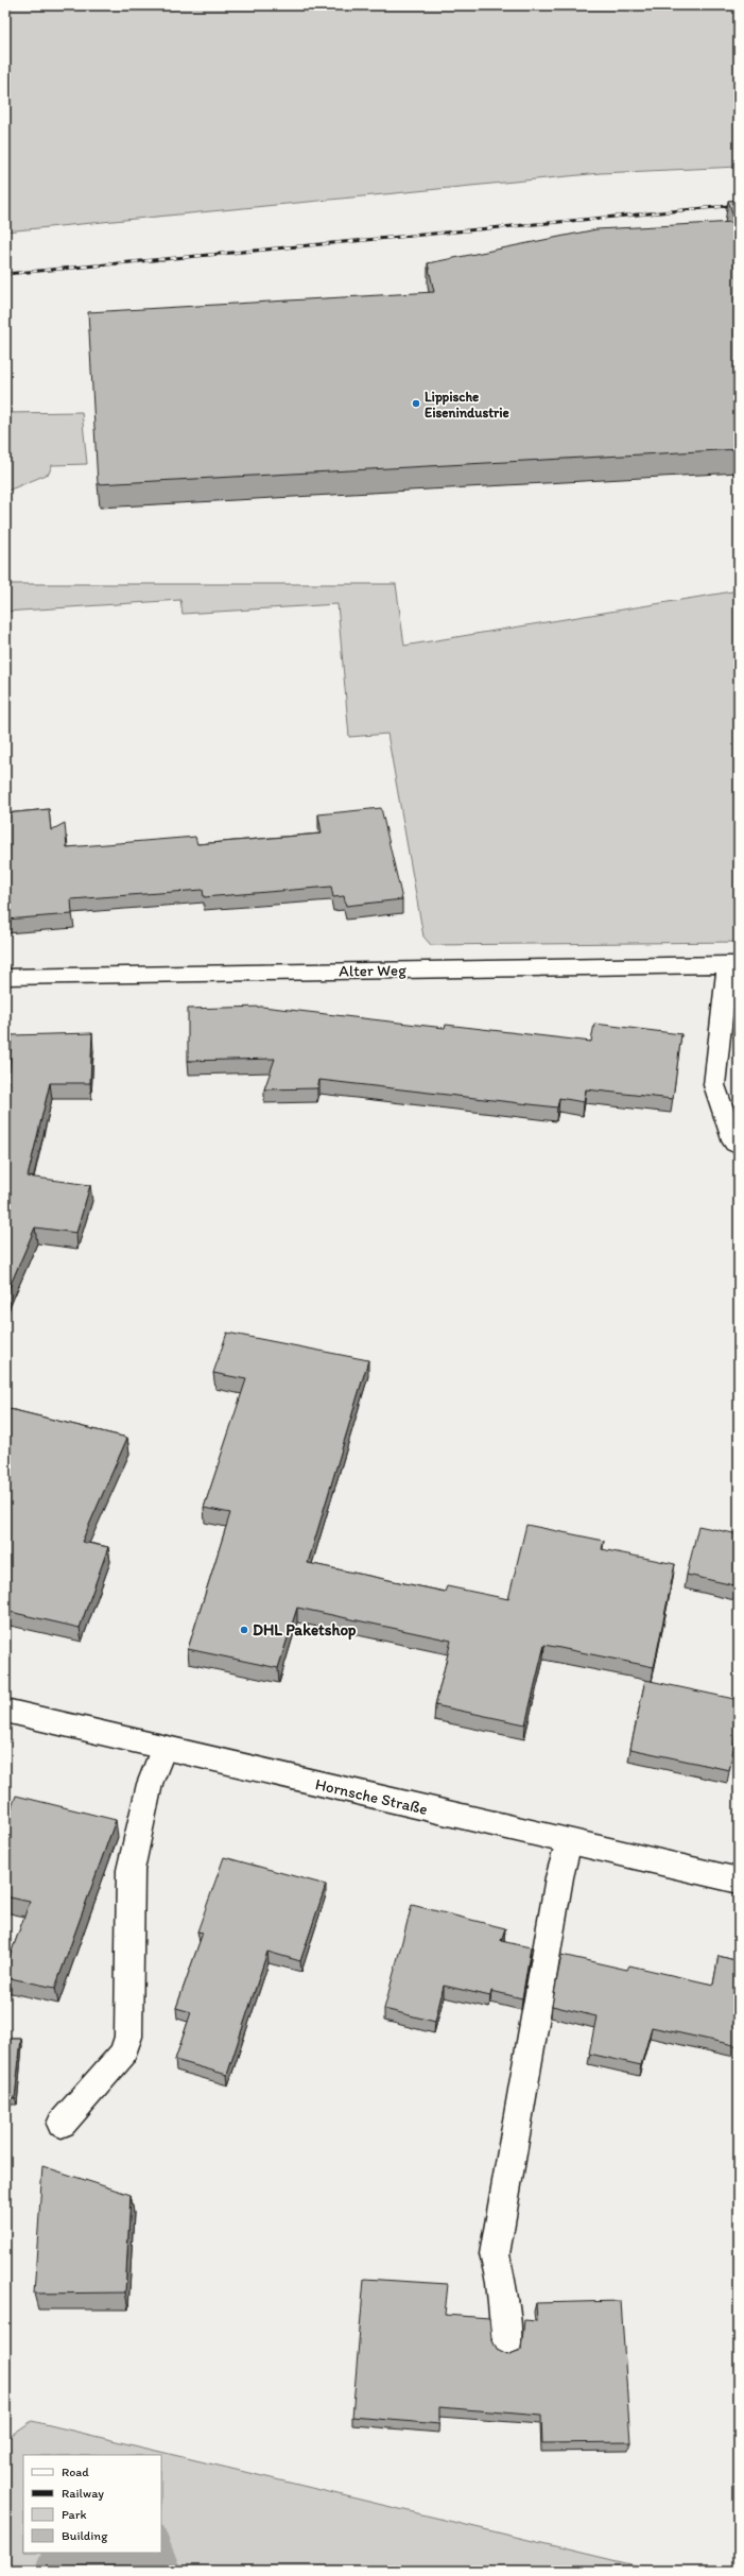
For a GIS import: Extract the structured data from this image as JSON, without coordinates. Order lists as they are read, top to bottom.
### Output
{
  "streets": {
    "street": ["Alter Weg", "Hornsche Straße"]
  },
  "places": ["Lippische Eisenindustrie", "DHL Paketshop"],
  "legend": [
    "Road",
    "Railway",
    "Park",
    "Building"
  ]
}
